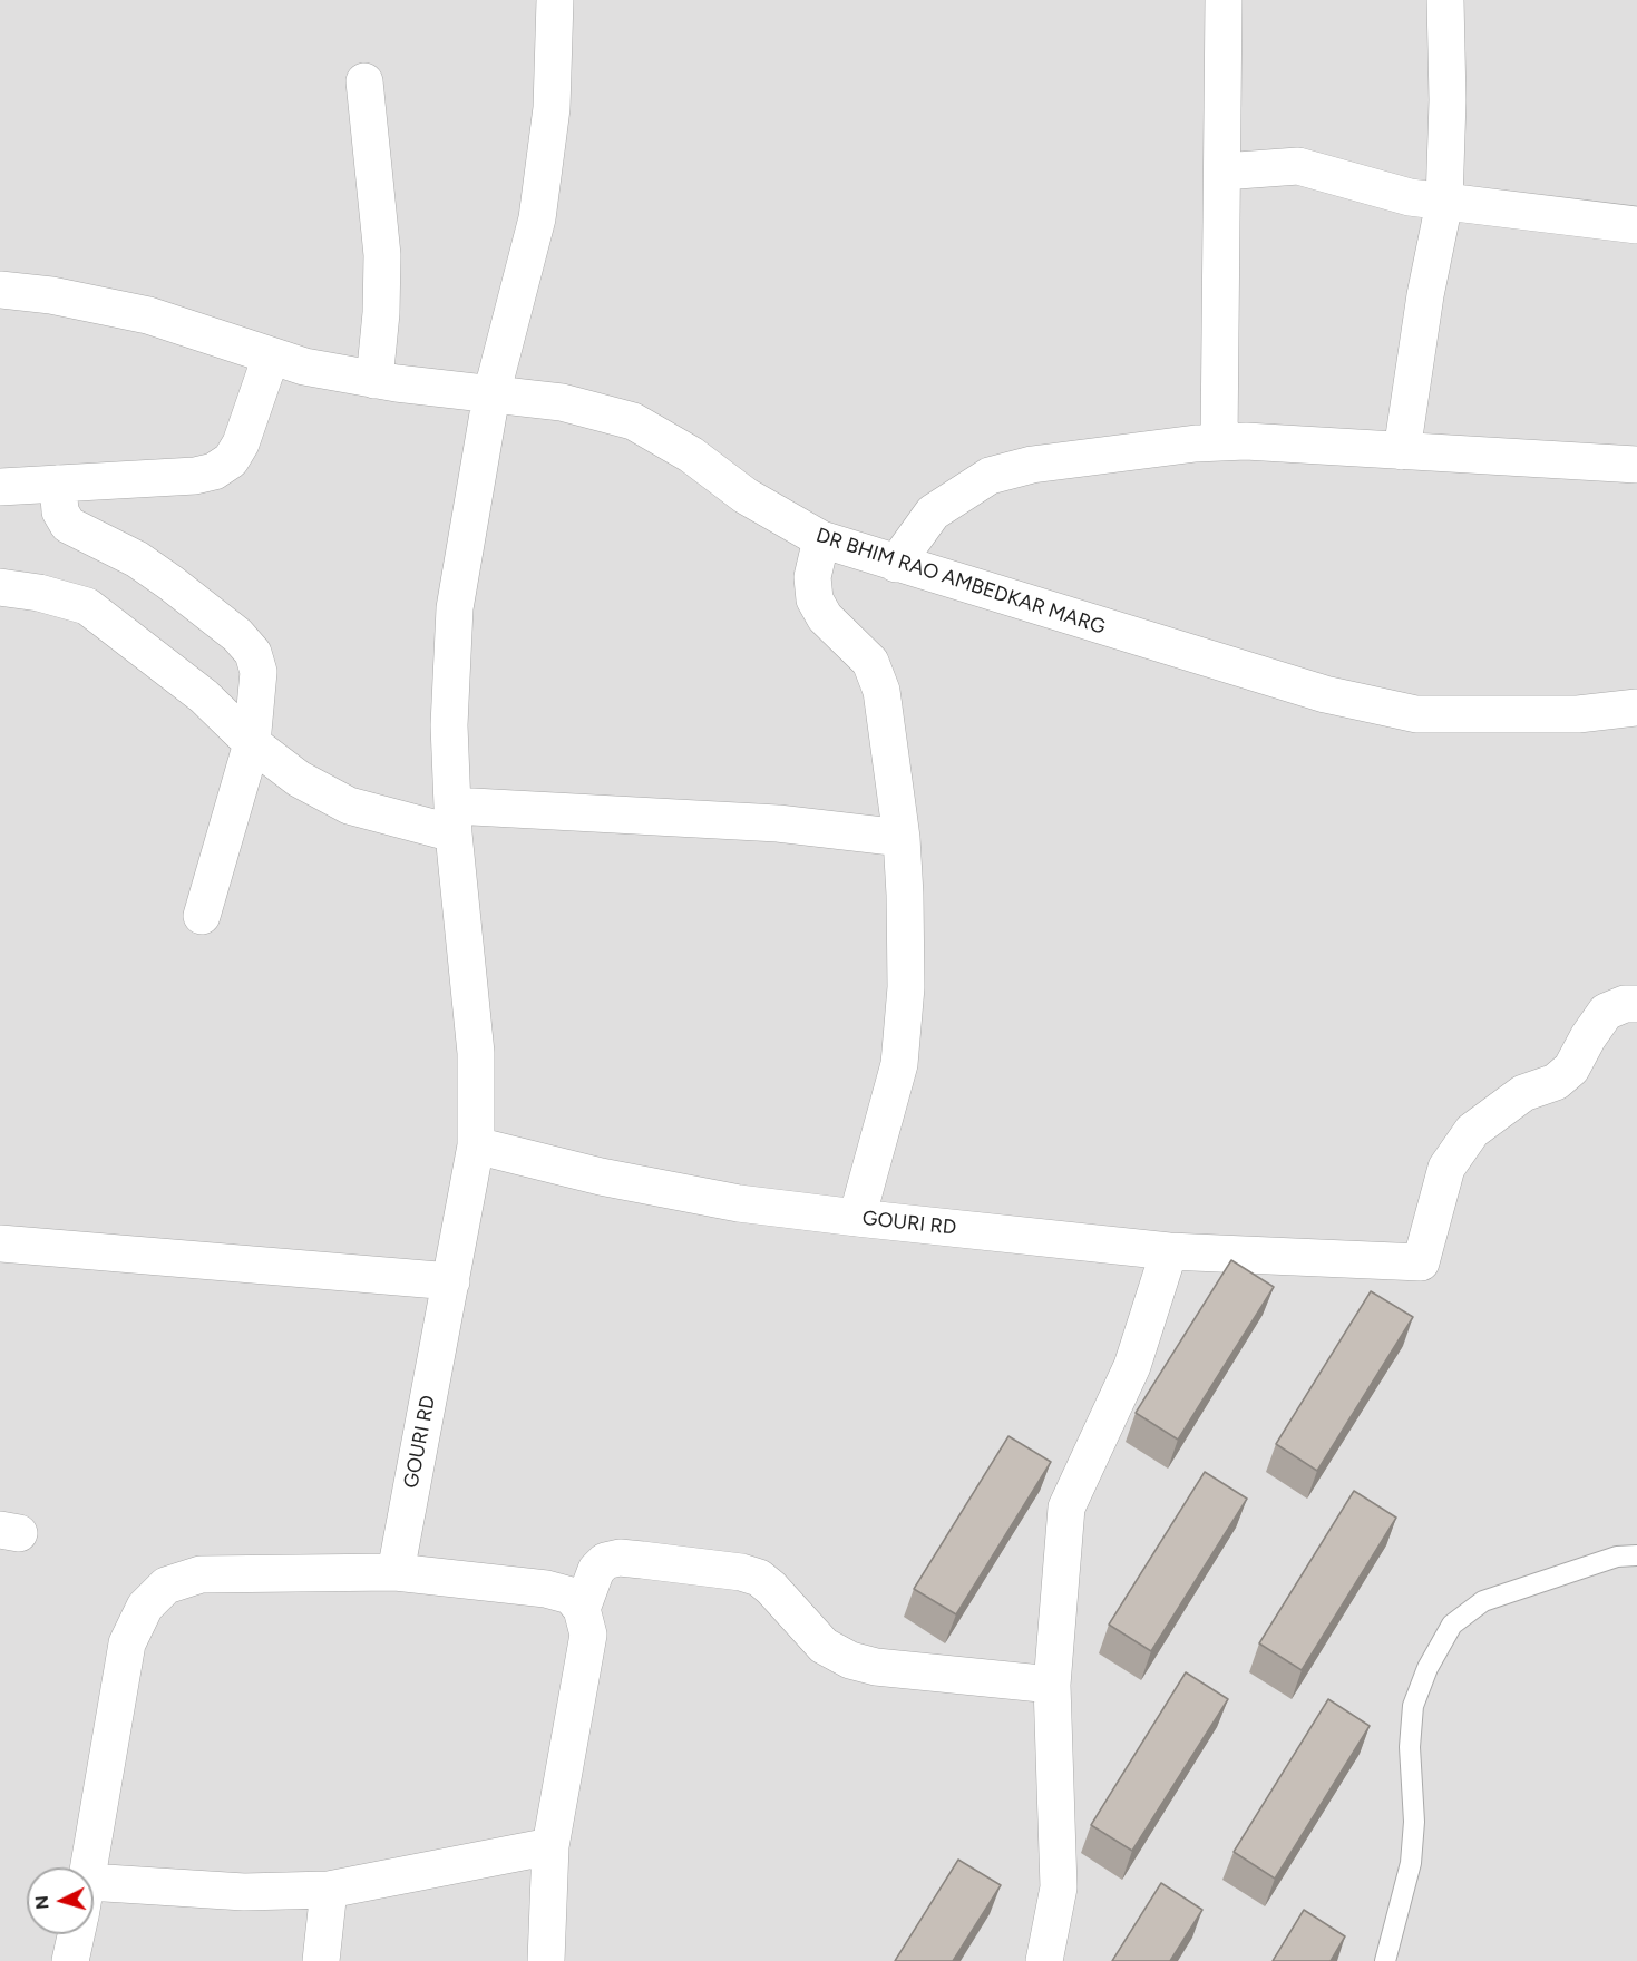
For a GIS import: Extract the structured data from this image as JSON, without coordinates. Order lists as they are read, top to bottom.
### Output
{
  "streets": {
    "street": ["DR BHIM RAO AMBEDKAR MARG", "GOURI RD"]
  },
  "north": "left"
}
